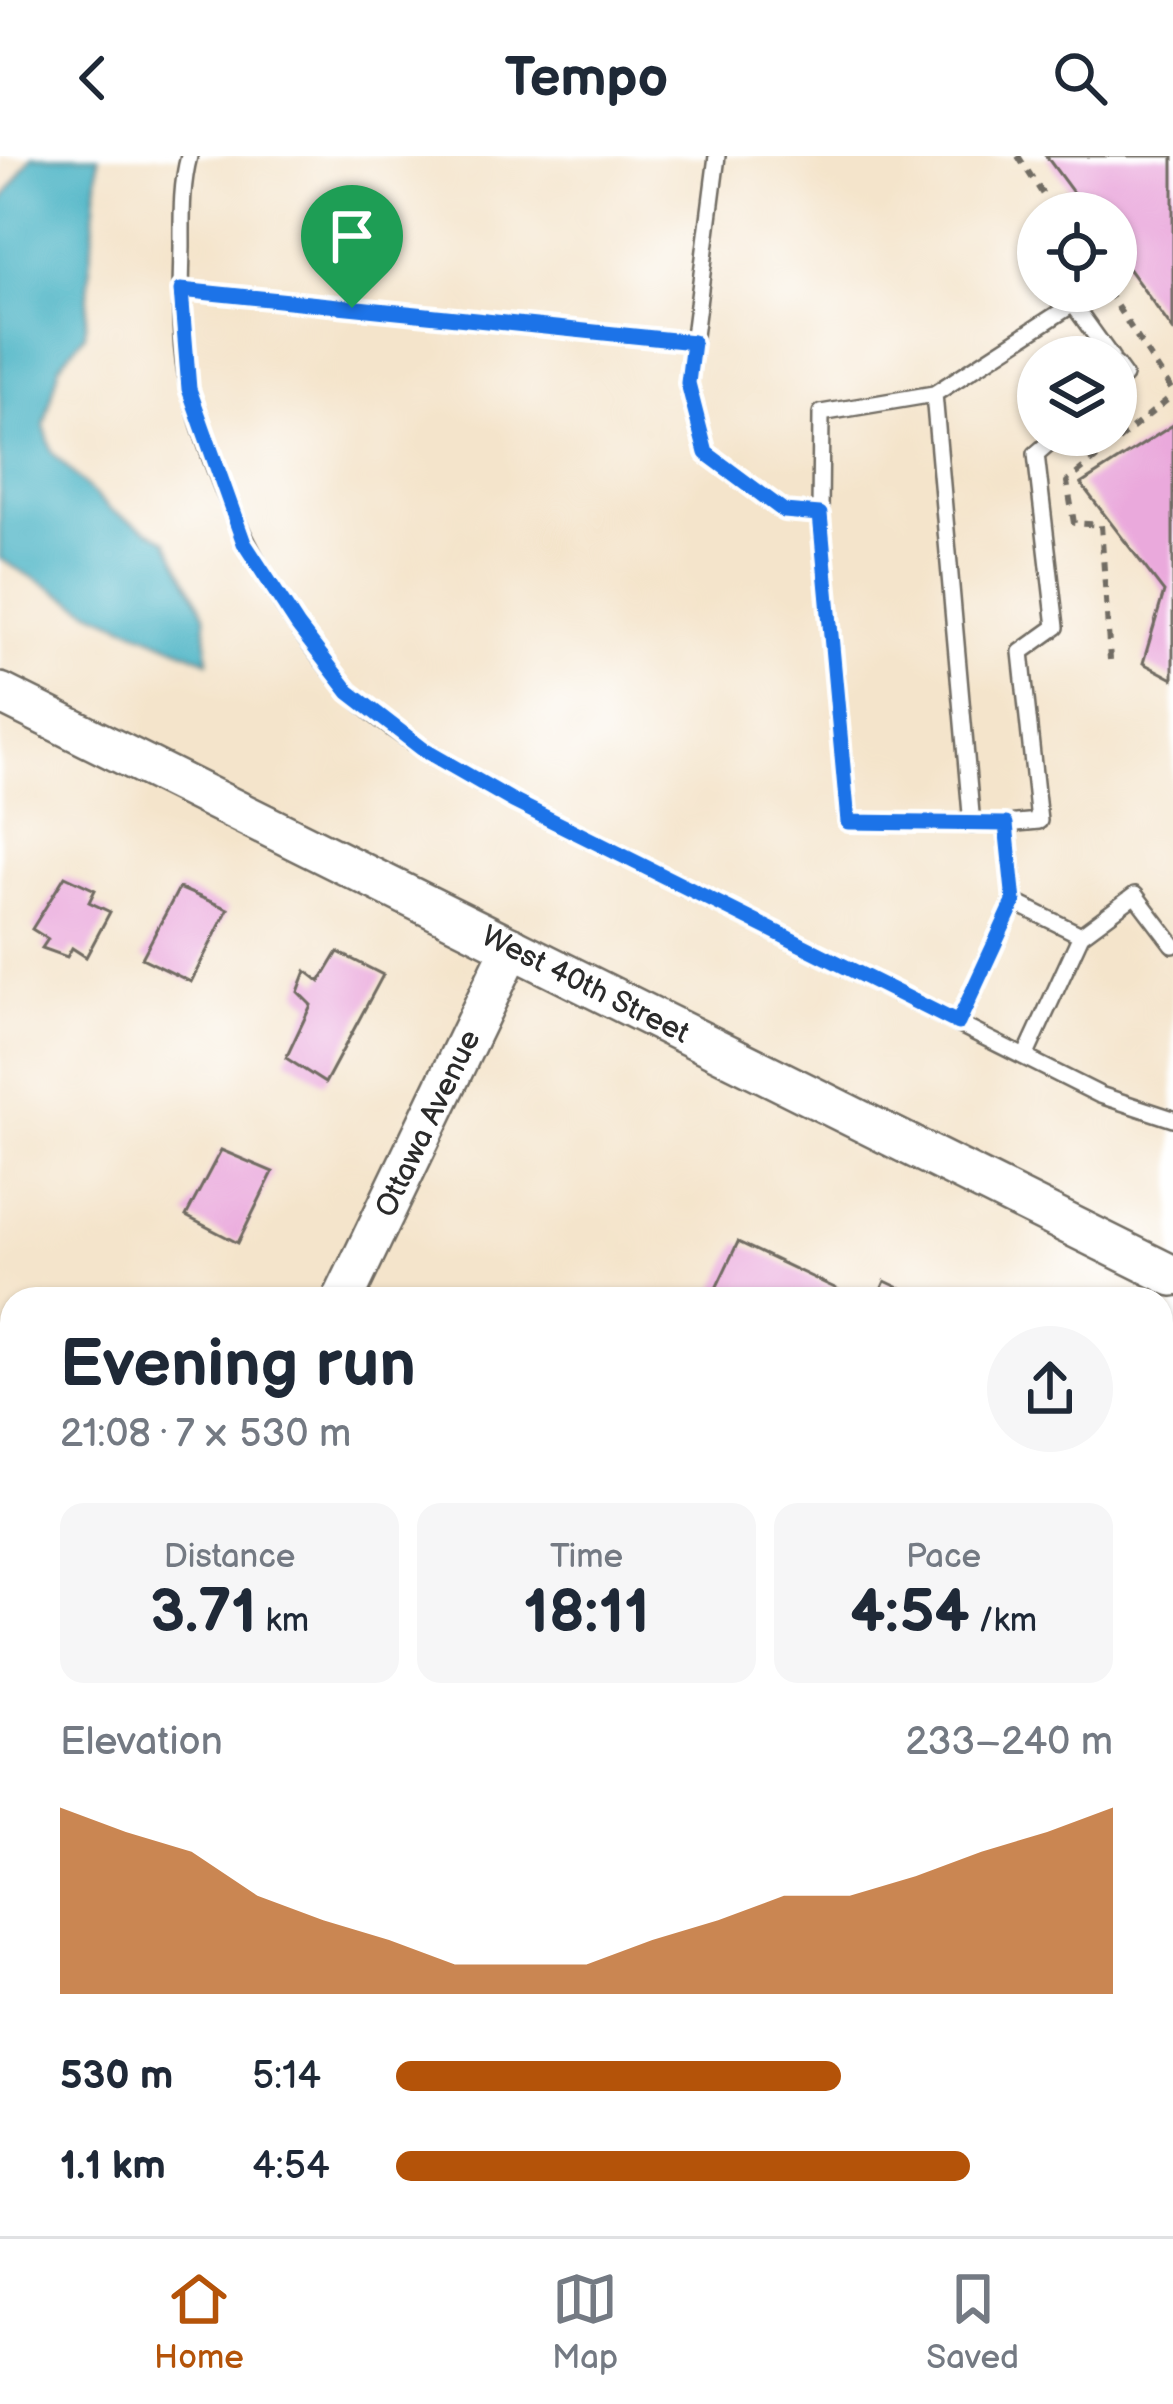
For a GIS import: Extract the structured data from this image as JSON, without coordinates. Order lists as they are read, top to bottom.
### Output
{
  "streets": {
    "street": ["West 40th Street", "Ottawa Avenue"]
  },
  "crossings": [
    ["West 40th Street", "Ottawa Avenue"]
  ],
  "page": {
    "header": "Tempo",
    "heading": ["Evening run", "21:08 · 7 × 530 m"],
    "stats": [
      ["Distance", "3.71 km"],
      ["Time", "18:11"],
      ["Pace", "4:54 /km"]
    ],
    "chart": ["Elevation", "233–240 m"],
    "list": [
      {
        "name": "530 m",
        "note": "5:14"
      },
      {
        "name": "1.1 km",
        "note": "4:54"
      }
    ],
    "tabs": ["Home", "Map", "Saved"]
  }
}
